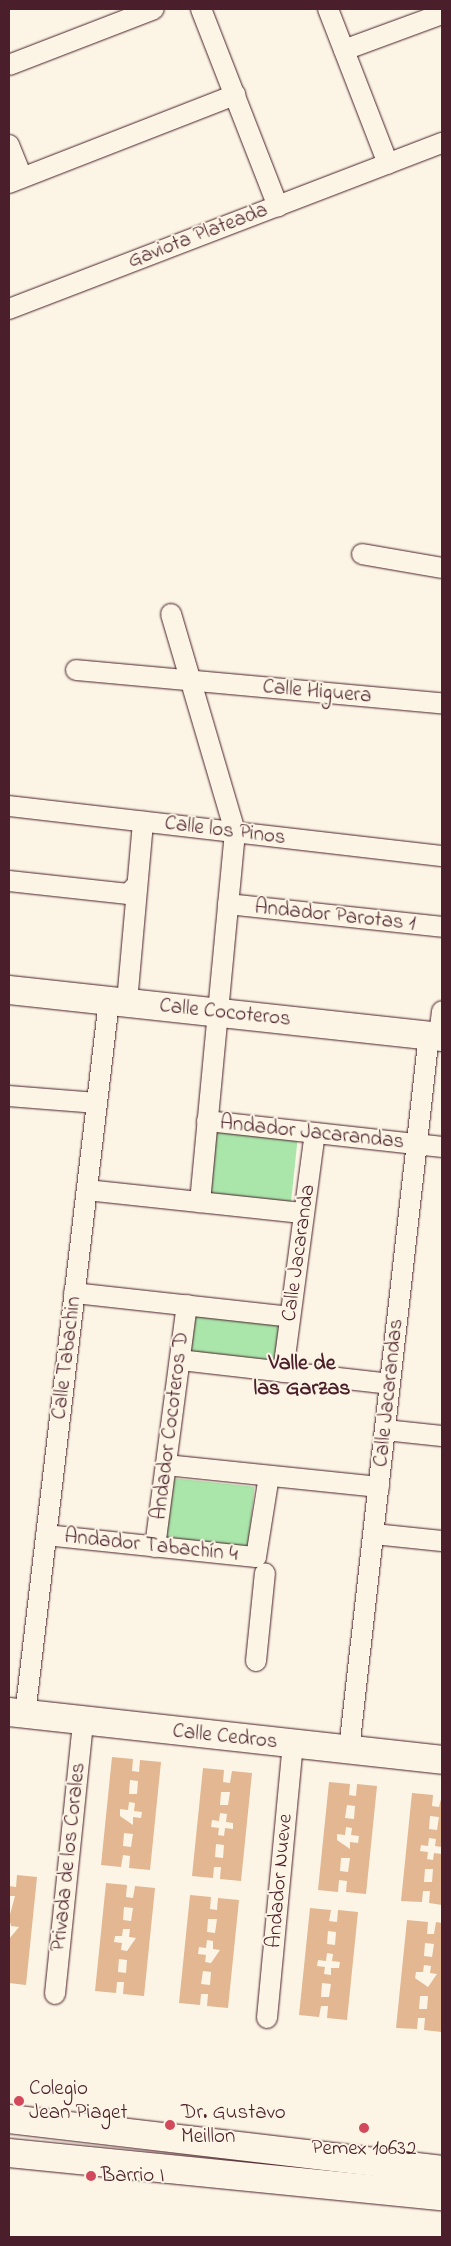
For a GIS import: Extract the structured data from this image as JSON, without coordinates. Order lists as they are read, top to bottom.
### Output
{
  "streets": {
    "main road": ["Calle Cocoteros", "Calle Cedros"],
    "street": [
      "Gaviota Plateada",
      "Calle Higuera",
      "Calle los Pinos",
      "Andador Parotas 1",
      "Andador Jacarandas",
      "Calle Jacaranda",
      "Calle Tabachin",
      "Calle Jacarandas",
      "Andador Cocoteros D",
      "Andador Tabachín 4",
      "Privada de los Corales",
      "Andador Nueve"
    ]
  },
  "crossings": [
    ["Calle los Pinos", "Calle Tabachin"],
    ["Calle Cocoteros", "Calle Tabachin"],
    ["Calle Cocoteros", "Calle Jacarandas"],
    ["Andador Jacarandas", "Calle Jacaranda"],
    ["Andador Jacarandas", "Calle Jacarandas"],
    ["Calle Tabachin", "Andador Tabachín 4"],
    ["Calle Tabachin", "Calle Cedros"],
    ["Calle Jacarandas", "Calle Cedros"],
    ["Andador Cocoteros D", "Andador Tabachín 4"],
    ["Calle Cedros", "Privada de los Corales"],
    ["Calle Cedros", "Andador Nueve"]
  ],
  "districts": ["Valle de las Garzas"],
  "places": [
    "Colegio Jean Piaget",
    "Dr. Gustavo Meillon",
    "Pemex 10632",
    "Barrio I"
  ]
}
